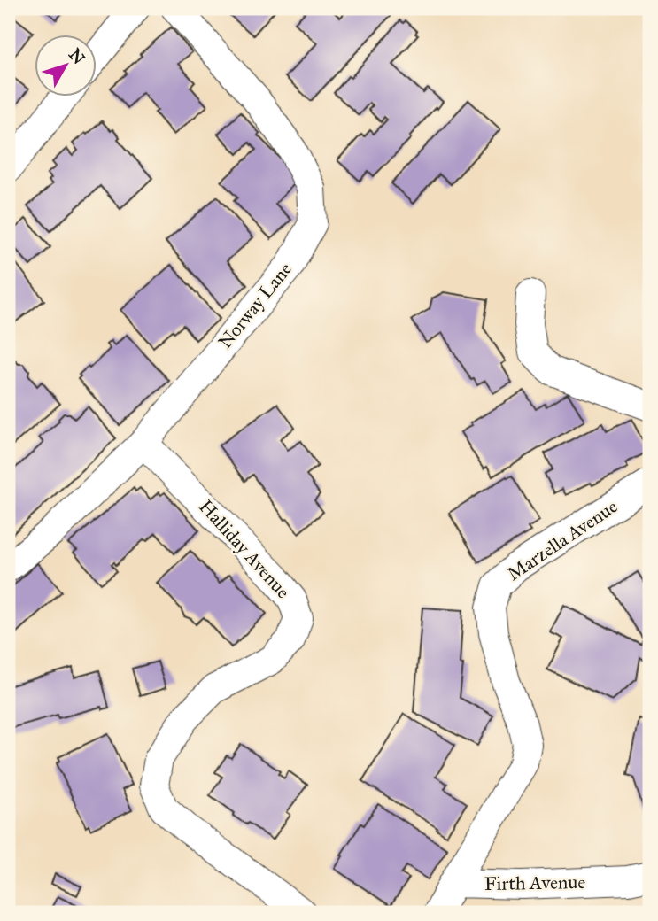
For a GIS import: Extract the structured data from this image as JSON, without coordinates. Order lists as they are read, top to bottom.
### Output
{
  "streets": {
    "street": [
      "Norway Lane",
      "Marzella Avenue",
      "Halliday Avenue",
      "Firth Avenue"
    ]
  },
  "crossings": [
    ["Norway Lane", "Halliday Avenue"],
    ["Marzella Avenue", "Firth Avenue"]
  ],
  "north": "top right"
}
